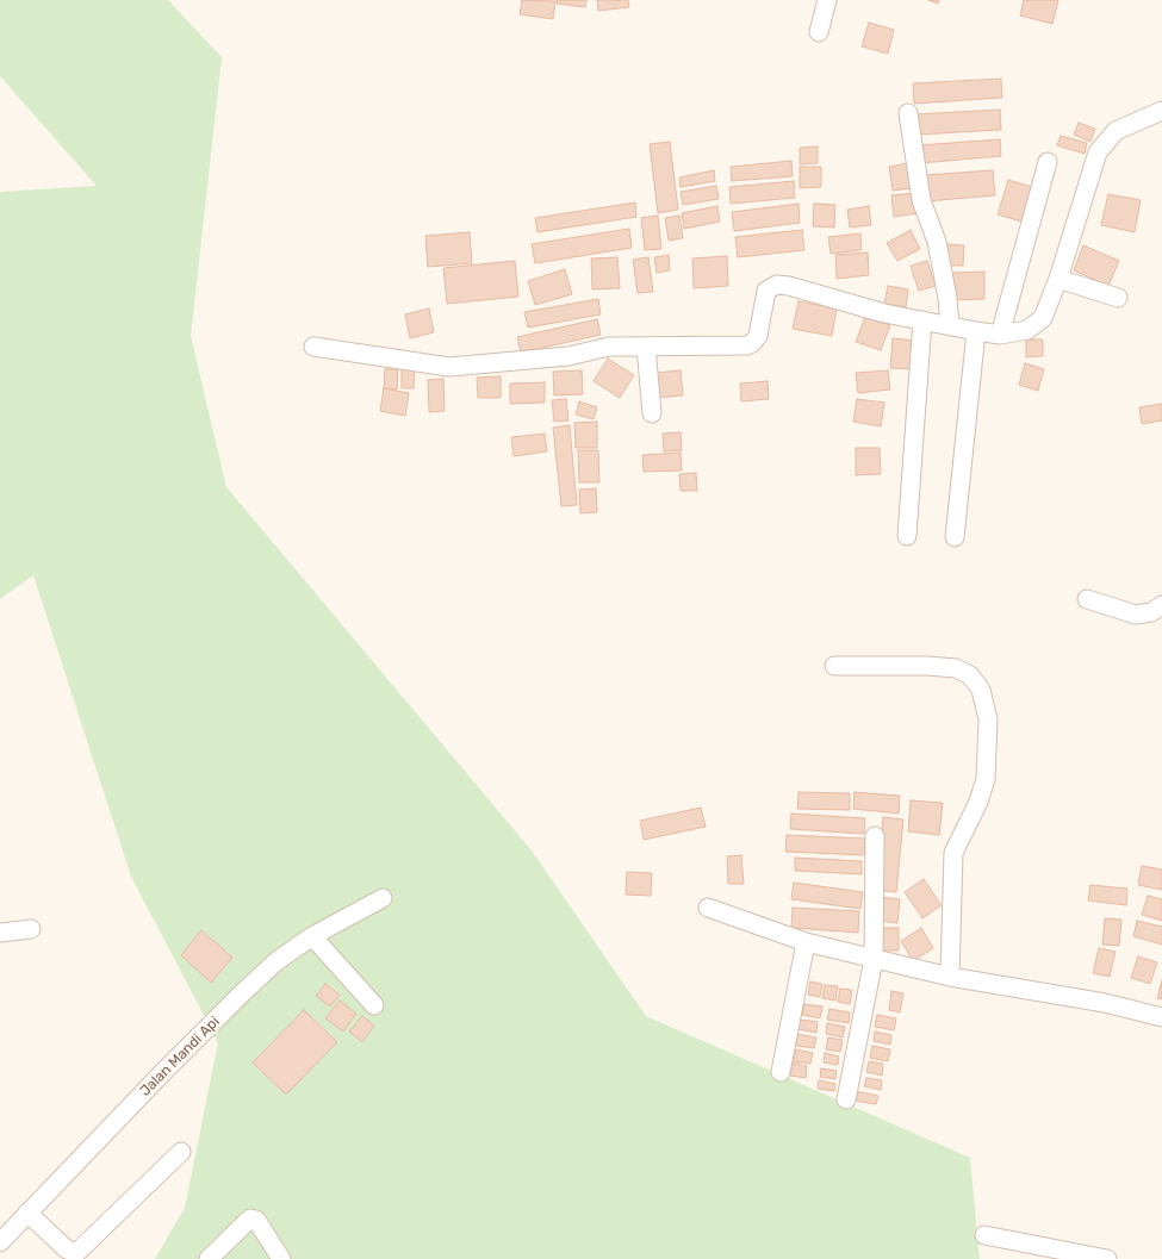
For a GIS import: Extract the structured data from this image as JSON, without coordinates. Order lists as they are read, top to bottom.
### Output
{
  "streets": {
    "street": ["Jalan Mandi Api"]
  }
}
